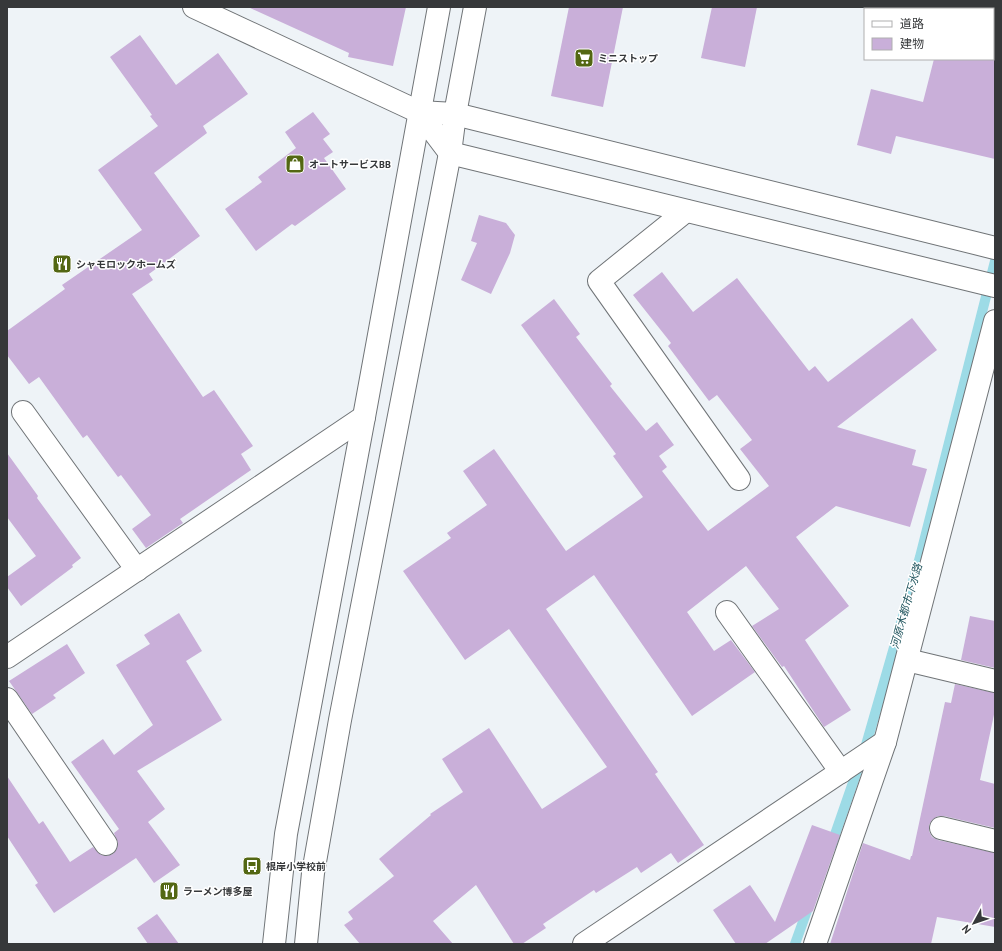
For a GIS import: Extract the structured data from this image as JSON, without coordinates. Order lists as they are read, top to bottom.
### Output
{
  "water": ["河原木都市下水路"],
  "places": {
    "supermarket": ["ミニストップ"],
    "shop": ["オートサービスBB"],
    "restaurant": ["シャモロックホームズ", "ラーメン博多屋"],
    "bus stop": ["根岸小学校前"]
  },
  "legend": ["道路", "建物"],
  "north": "bottom left"
}
